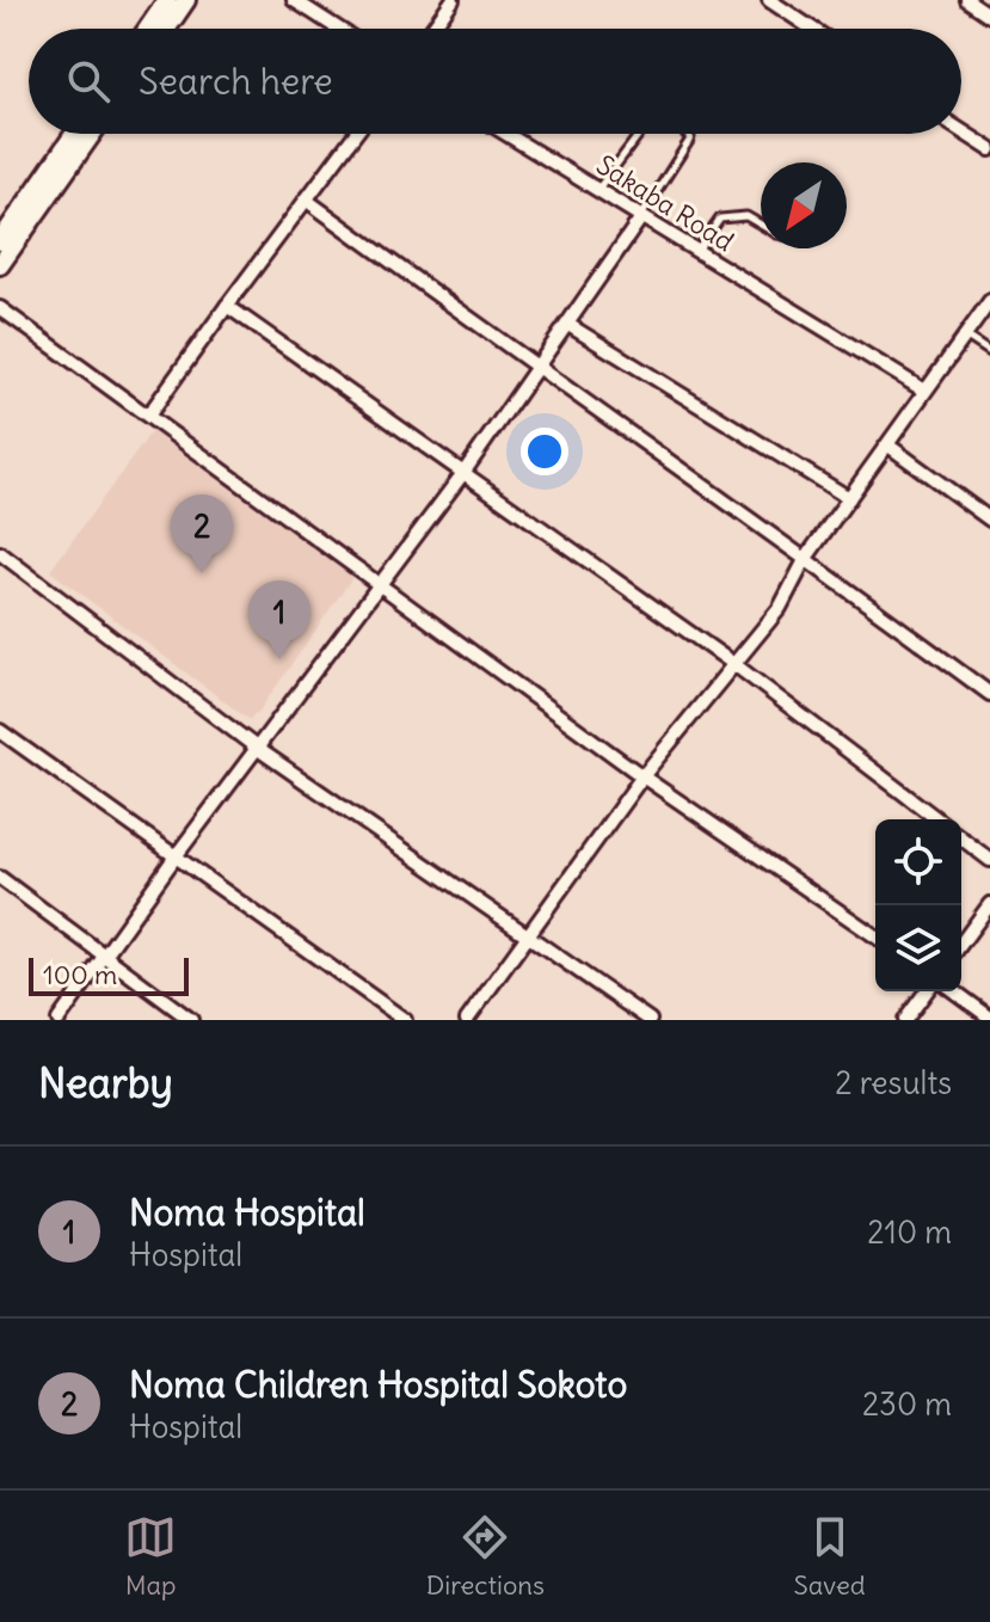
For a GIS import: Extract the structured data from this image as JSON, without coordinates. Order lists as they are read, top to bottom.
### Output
{
  "streets": {
    "street": ["Sakaba Road"]
  },
  "scale_bar": "100 m",
  "north": "bottom left",
  "page": {
    "search": "Search here",
    "pins": ["2", "1"],
    "scale": "100 m",
    "heading": ["Nearby", "2 results"],
    "list": [
      {
        "mark": "1",
        "name": "Noma Hospital",
        "note": "Hospital",
        "value": "210 m"
      },
      {
        "mark": "2",
        "name": "Noma Children Hospital Sokoto",
        "note": "Hospital",
        "value": "230 m"
      }
    ],
    "nav": ["Map", "Directions", "Saved"]
  }
}
